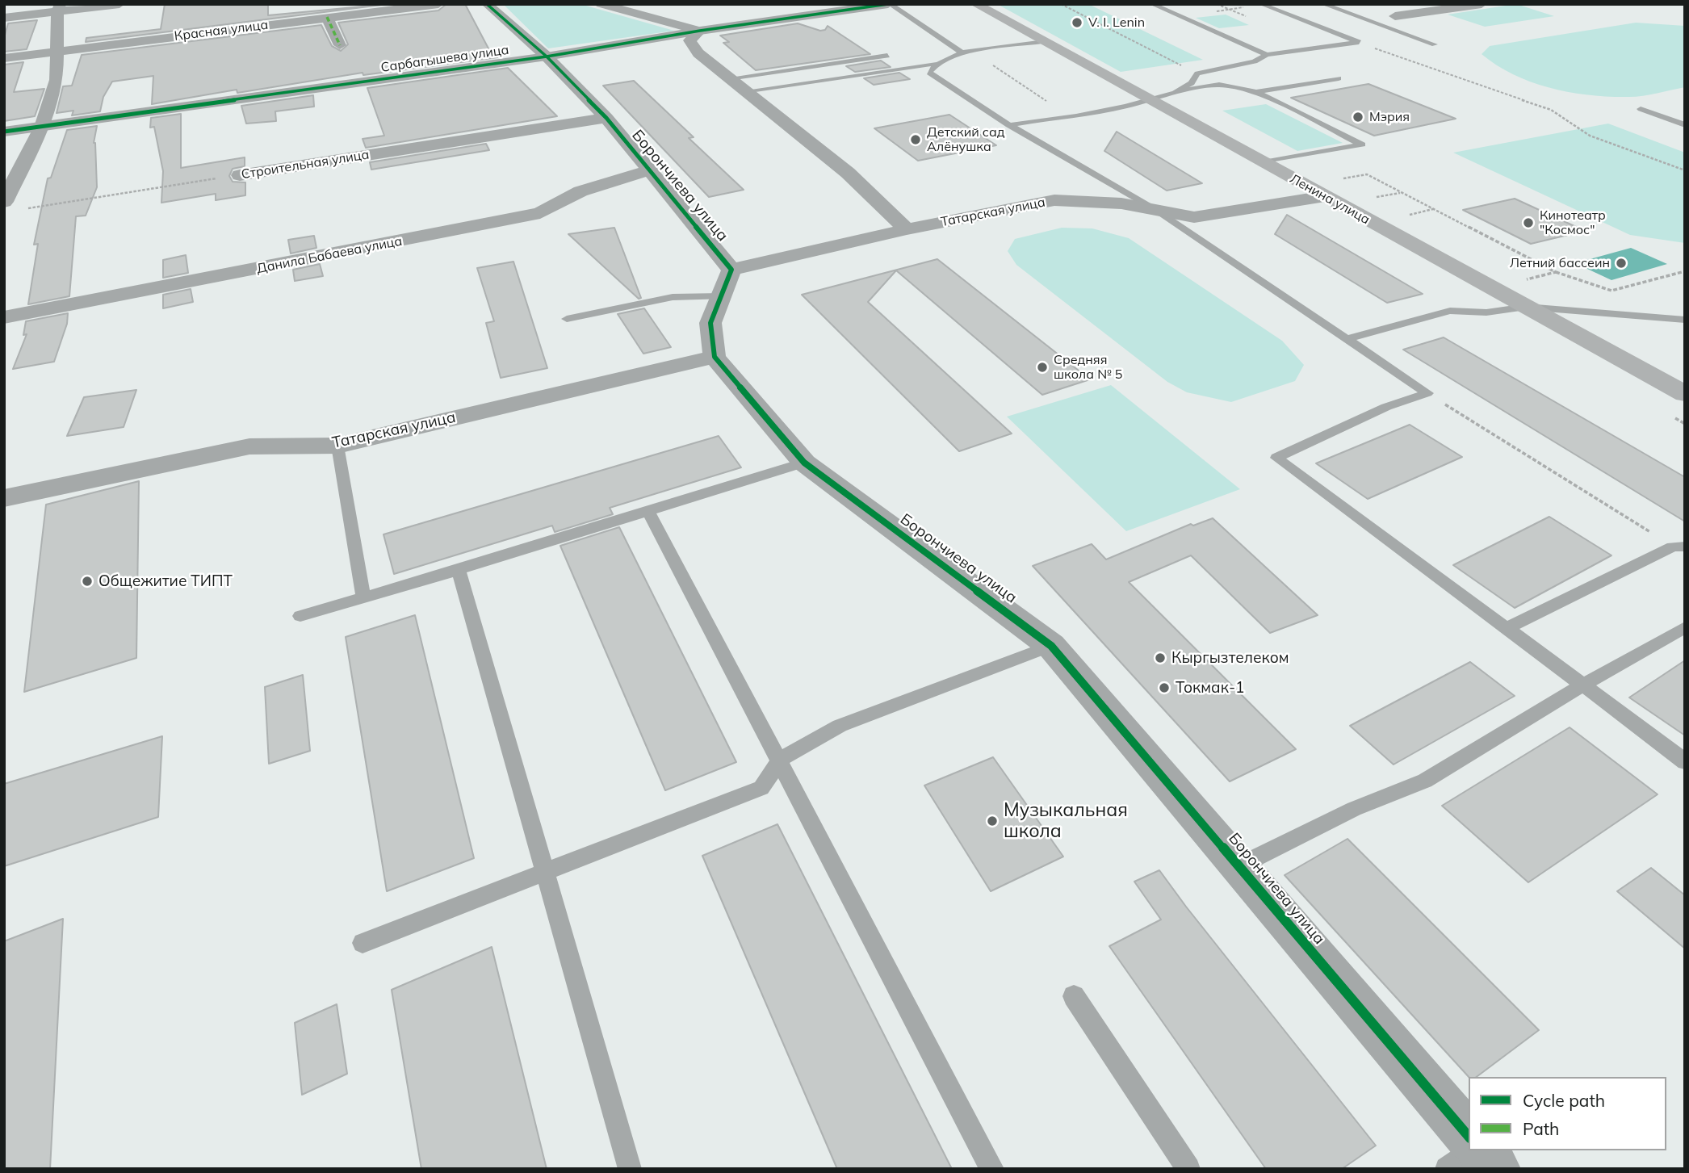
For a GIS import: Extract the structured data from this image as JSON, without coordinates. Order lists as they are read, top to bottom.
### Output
{
  "streets": {
    "main road": ["Ленина улица"],
    "street": [
      "Красная улица",
      "Сарбагышева улица",
      "Строительная улица",
      "Борончиева улица",
      "Татарская улица",
      "Данила Бабаева улица"
    ]
  },
  "crossings": [
    ["Сарбагышева улица", "Борончиева улица"],
    ["Строительная улица", "Борончиева улица"],
    ["Борончиева улица", "Татарская улица"],
    ["Борончиева улица", "Данила Бабаева улица"],
    ["Ленина улица", "Татарская улица"]
  ],
  "places": [
    "V. I. Lenin",
    "Мэрия",
    "Детский сад Алёнушка",
    "Кинотеатр \"Космос\"",
    "Летний бассеин",
    "Средняя школа № 5",
    "Общежитие ТИПТ",
    "Кыргызтелеком",
    "Токмак-1",
    "Музыкальная школа"
  ],
  "legend": ["Cycle path", "Path"]
}
